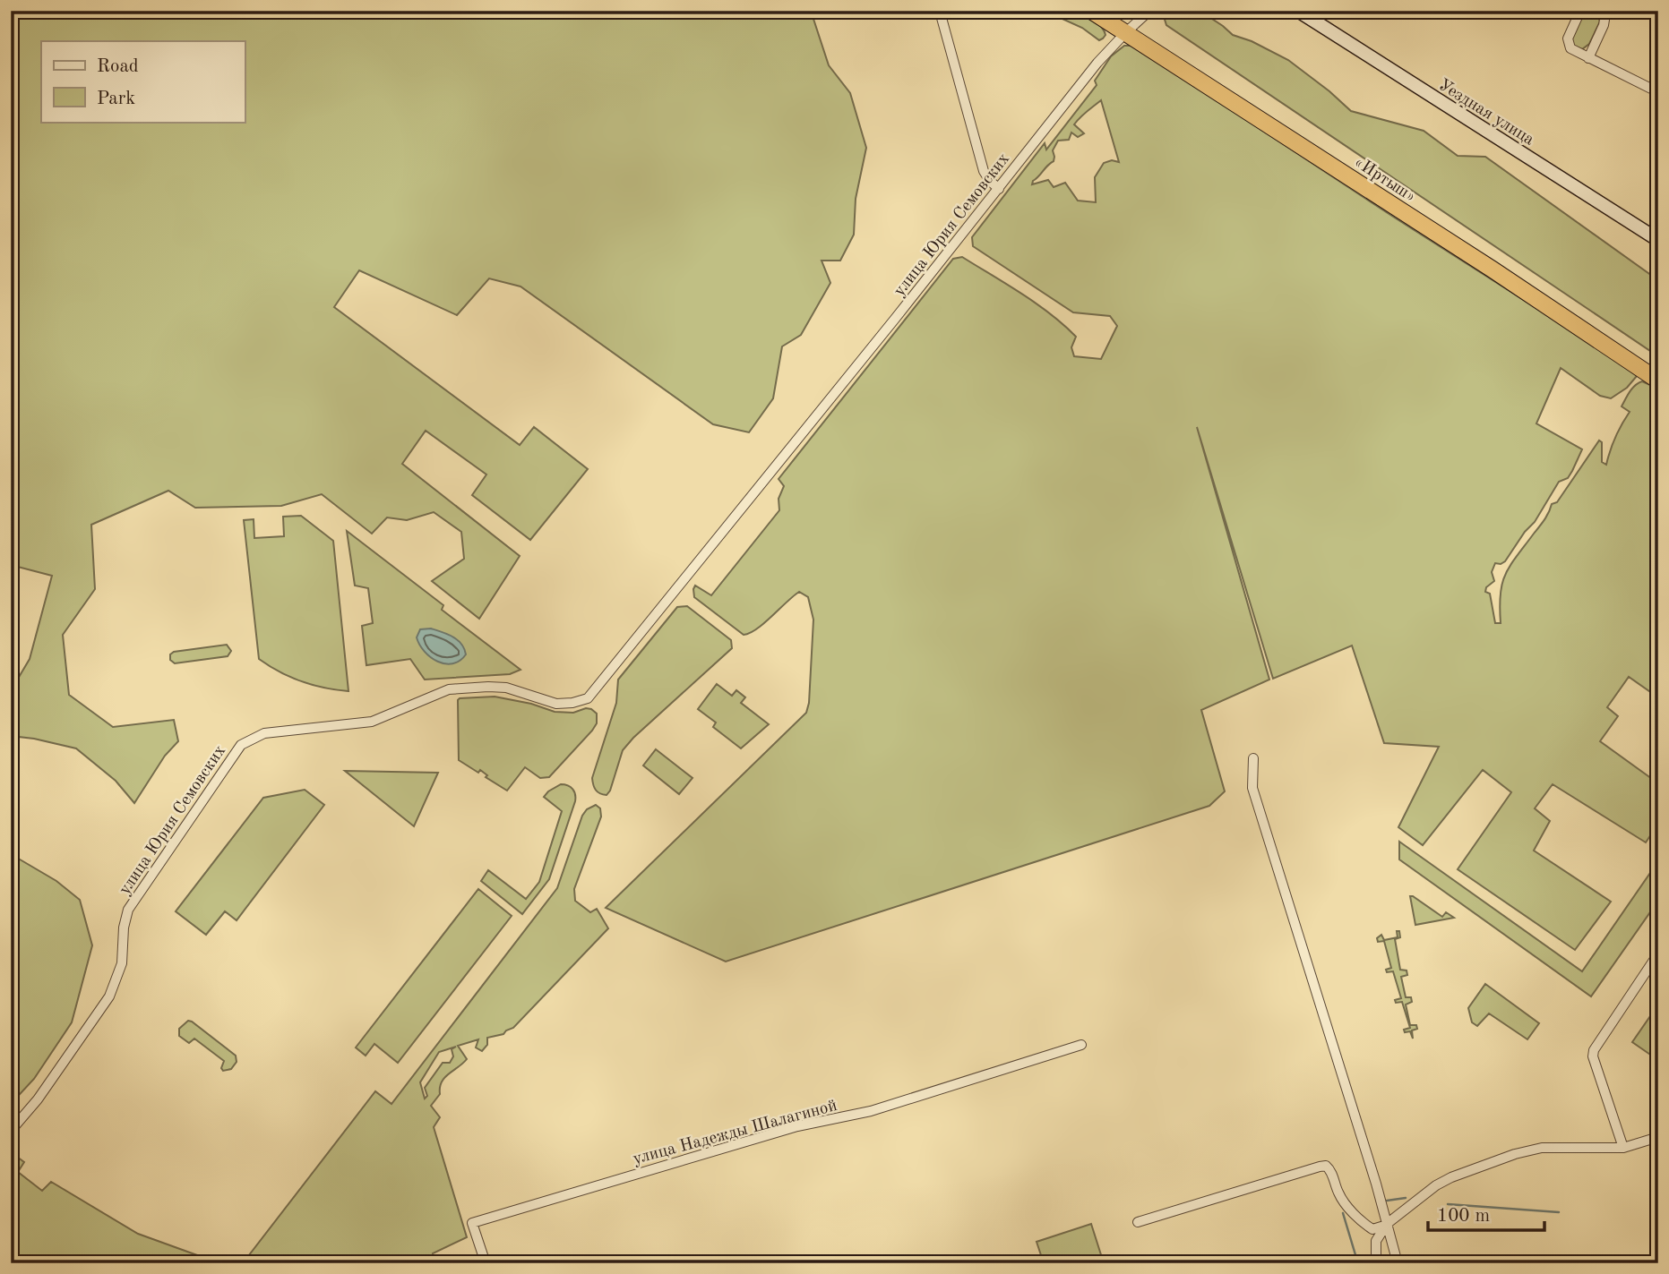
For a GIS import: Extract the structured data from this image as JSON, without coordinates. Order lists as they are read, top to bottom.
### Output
{
  "streets": {
    "highway": ["«Иртыш»"],
    "street": ["Уездная улица", "улица Юрия Семовских", "улица Надежды Шалагиной"]
  },
  "crossings": [
    ["«Иртыш»", "улица Юрия Семовских"]
  ],
  "legend": ["Road", "Park"],
  "scale_bar": "100 m"
}
